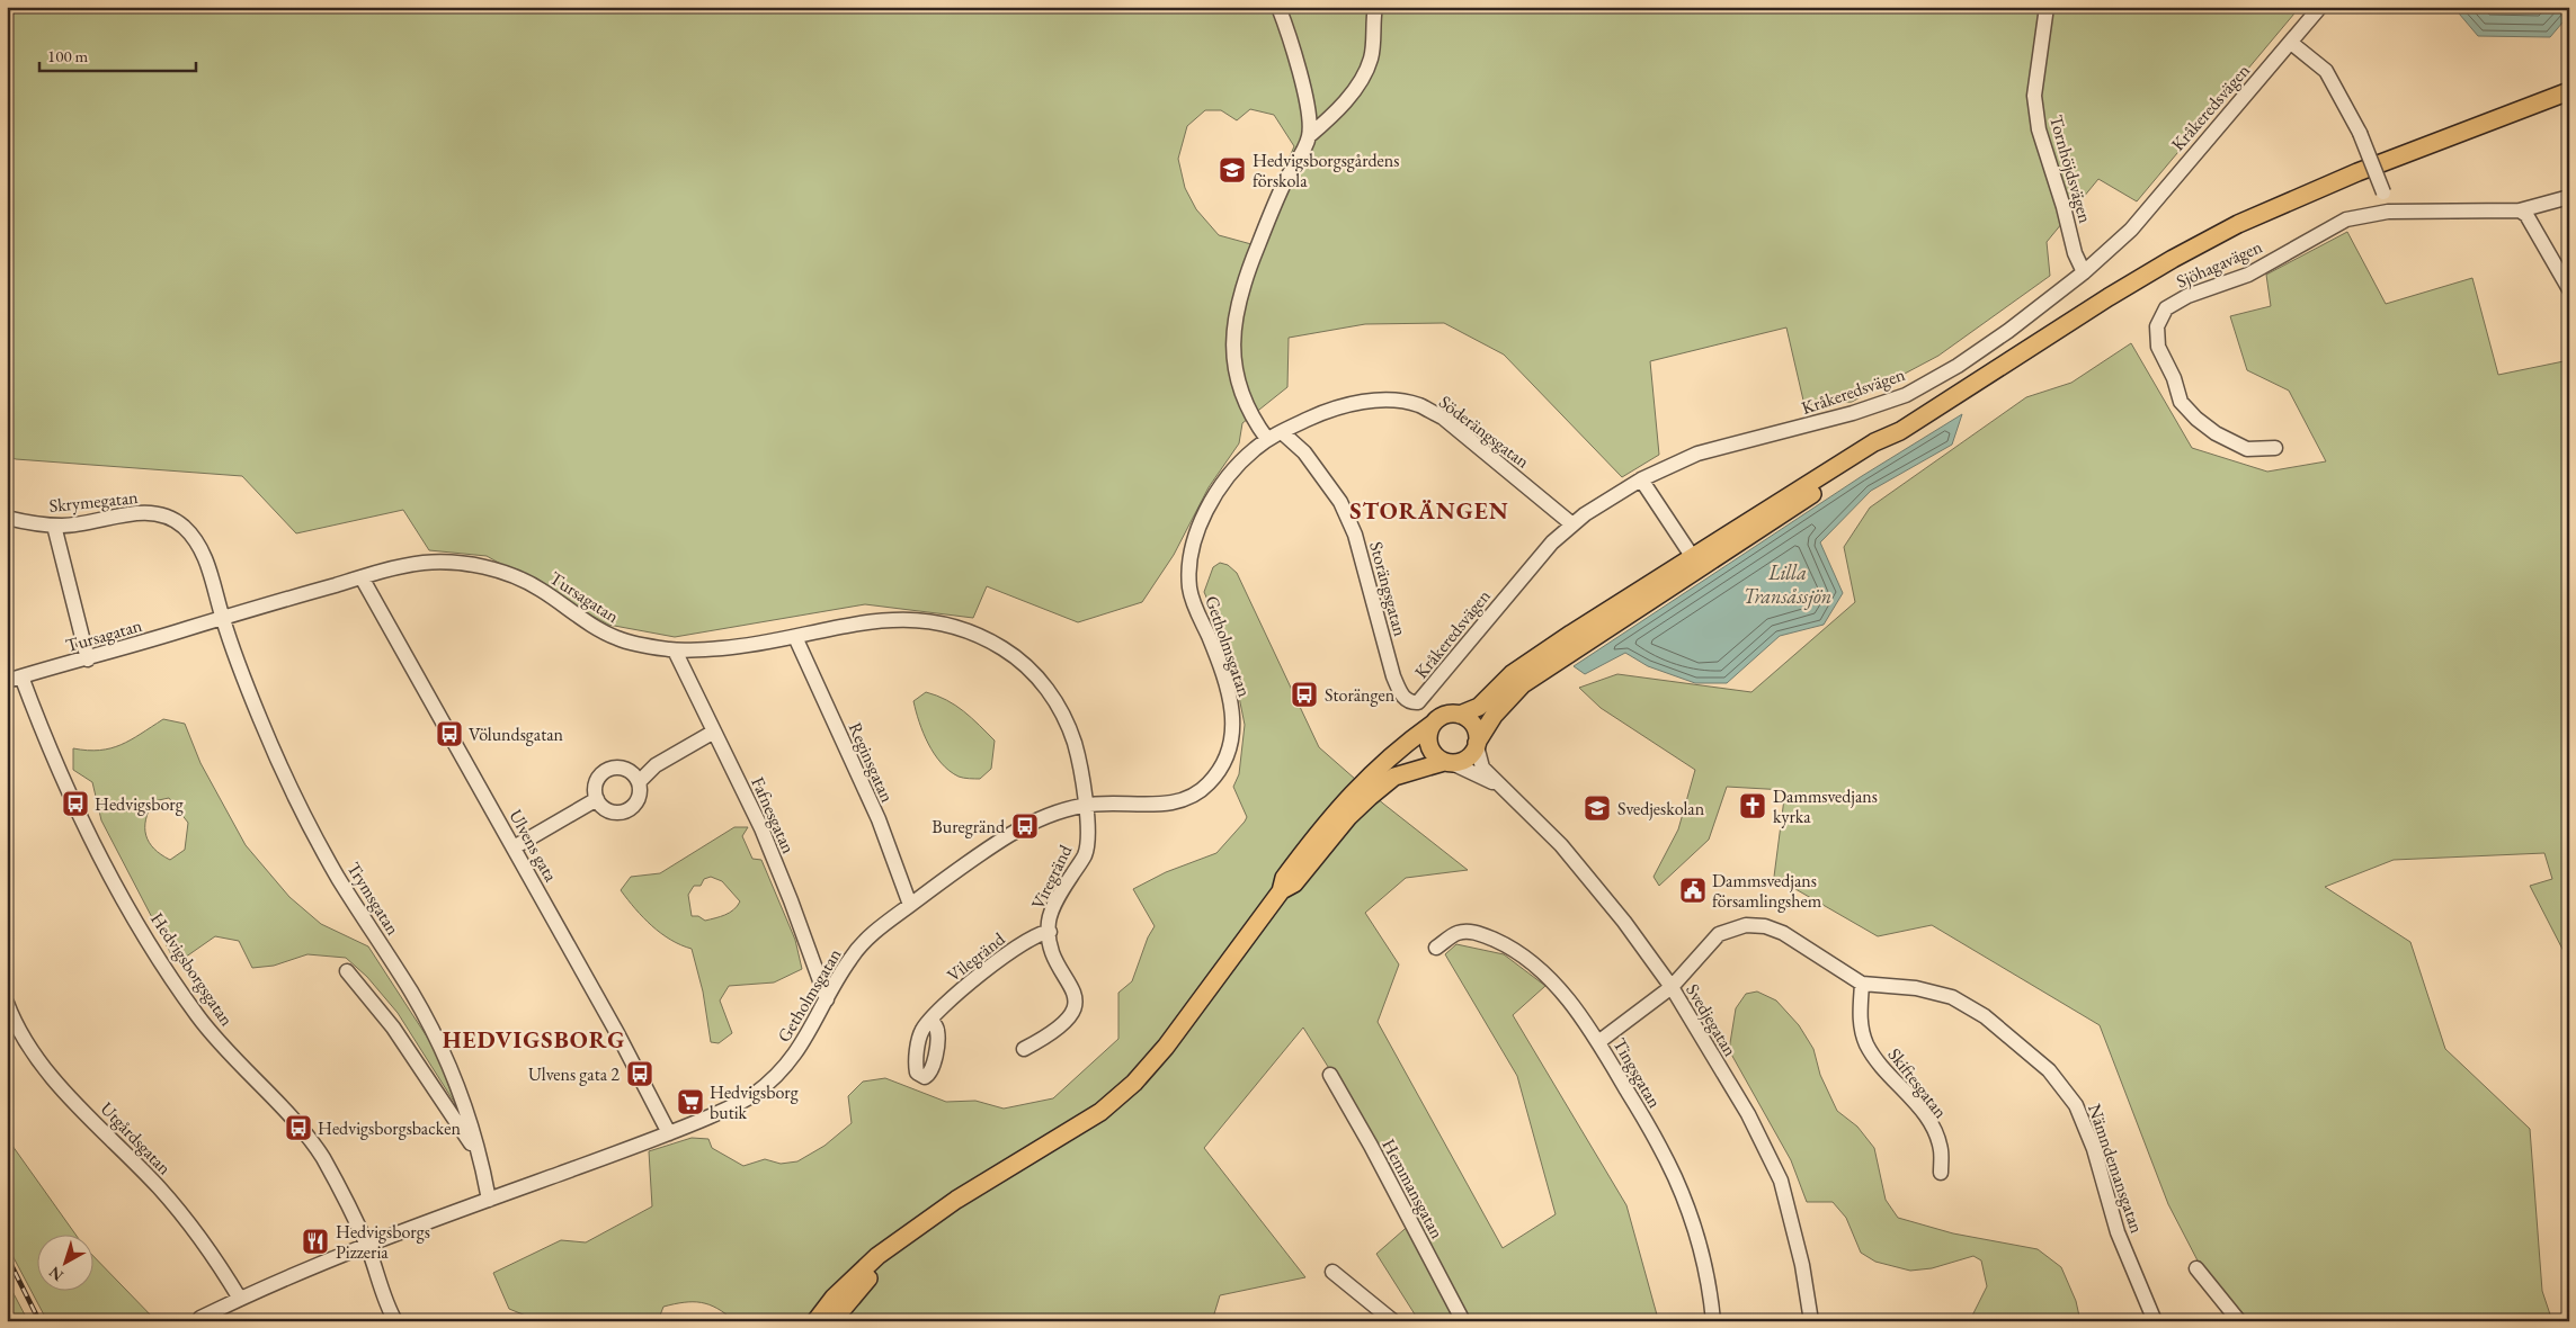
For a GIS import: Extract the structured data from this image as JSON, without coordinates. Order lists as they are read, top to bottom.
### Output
{
  "streets": {
    "street": [
      "Kråkeredsvägen",
      "Tornhöjdsvägen",
      "Sjöhagavägen",
      "Söderängsgatan",
      "Skrymegatan",
      "Storängsgatan",
      "Tursagatan",
      "Getholmsgatan",
      "Reginsgatan",
      "Fafnesgatan",
      "Ulvens gata",
      "Viregränd",
      "Trymsgatan",
      "Vilegränd",
      "Hedvigsborgsgatan",
      "Svedjegatan",
      "Tingsgatan",
      "Skiftesgatan",
      "Utgårdsgatan",
      "Nämndemansgatan",
      "Hemmansgatan"
    ]
  },
  "crossings": [
    ["Kråkeredsvägen", "Tornhöjdsvägen"],
    ["Kråkeredsvägen", "Söderängsgatan"],
    ["Kråkeredsvägen", "Storängsgatan"],
    ["Söderängsgatan", "Storängsgatan"],
    ["Söderängsgatan", "Getholmsgatan"],
    ["Skrymegatan", "Tursagatan"],
    ["Skrymegatan", "Trymsgatan"],
    ["Tursagatan", "Getholmsgatan"],
    ["Tursagatan", "Reginsgatan"],
    ["Tursagatan", "Fafnesgatan"],
    ["Tursagatan", "Ulvens gata"],
    ["Tursagatan", "Viregränd"],
    ["Tursagatan", "Trymsgatan"],
    ["Tursagatan", "Hedvigsborgsgatan"],
    ["Getholmsgatan", "Reginsgatan"],
    ["Getholmsgatan", "Fafnesgatan"],
    ["Getholmsgatan", "Ulvens gata"],
    ["Getholmsgatan", "Viregränd"],
    ["Getholmsgatan", "Trymsgatan"],
    ["Getholmsgatan", "Hedvigsborgsgatan"],
    ["Getholmsgatan", "Utgårdsgatan"],
    ["Viregränd", "Vilegränd"],
    ["Svedjegatan", "Nämndemansgatan"],
    ["Tingsgatan", "Nämndemansgatan"],
    ["Skiftesgatan", "Nämndemansgatan"]
  ],
  "districts": ["STORÄNGEN", "HEDVIGSBORG"],
  "water": ["Lilla Transåssjön"],
  "places": {
    "school or university": ["Hedvigsborgsgårdens förskola", "Svedjeskolan"],
    "bus stop": [
      "Storängen",
      "Völundsgatan",
      "Hedvigsborg",
      "Buregränd",
      "Ulvens gata 2",
      "Hedvigsborgsbacken"
    ],
    "church": ["Dammsvedjans kyrka"],
    "public building": ["Dammsvedjans församlingshem"],
    "supermarket": ["Hedvigsborg butik"],
    "restaurant": ["Hedvigsborgs Pizzeria"]
  },
  "scale_bar": "100 m",
  "north": "bottom left"
}
